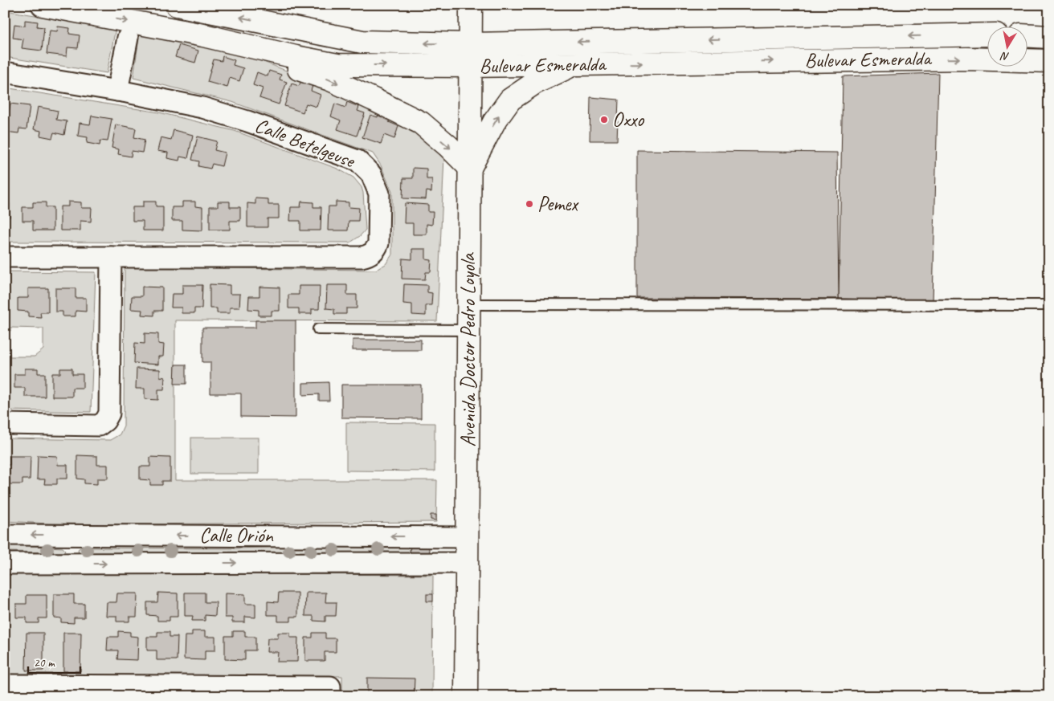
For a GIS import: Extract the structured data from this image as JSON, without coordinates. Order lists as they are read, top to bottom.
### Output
{
  "streets": {
    "main road": ["Bulevar Esmeralda", "Avenida Doctor Pedro Loyola"],
    "street": ["Calle Betelgeuse", "Calle Orión"]
  },
  "crossings": [
    ["Bulevar Esmeralda", "Avenida Doctor Pedro Loyola"],
    ["Avenida Doctor Pedro Loyola", "Calle Orión"]
  ],
  "places": ["Oxxo", "Pemex"],
  "scale_bar": "20 m",
  "north": "bottom"
}
